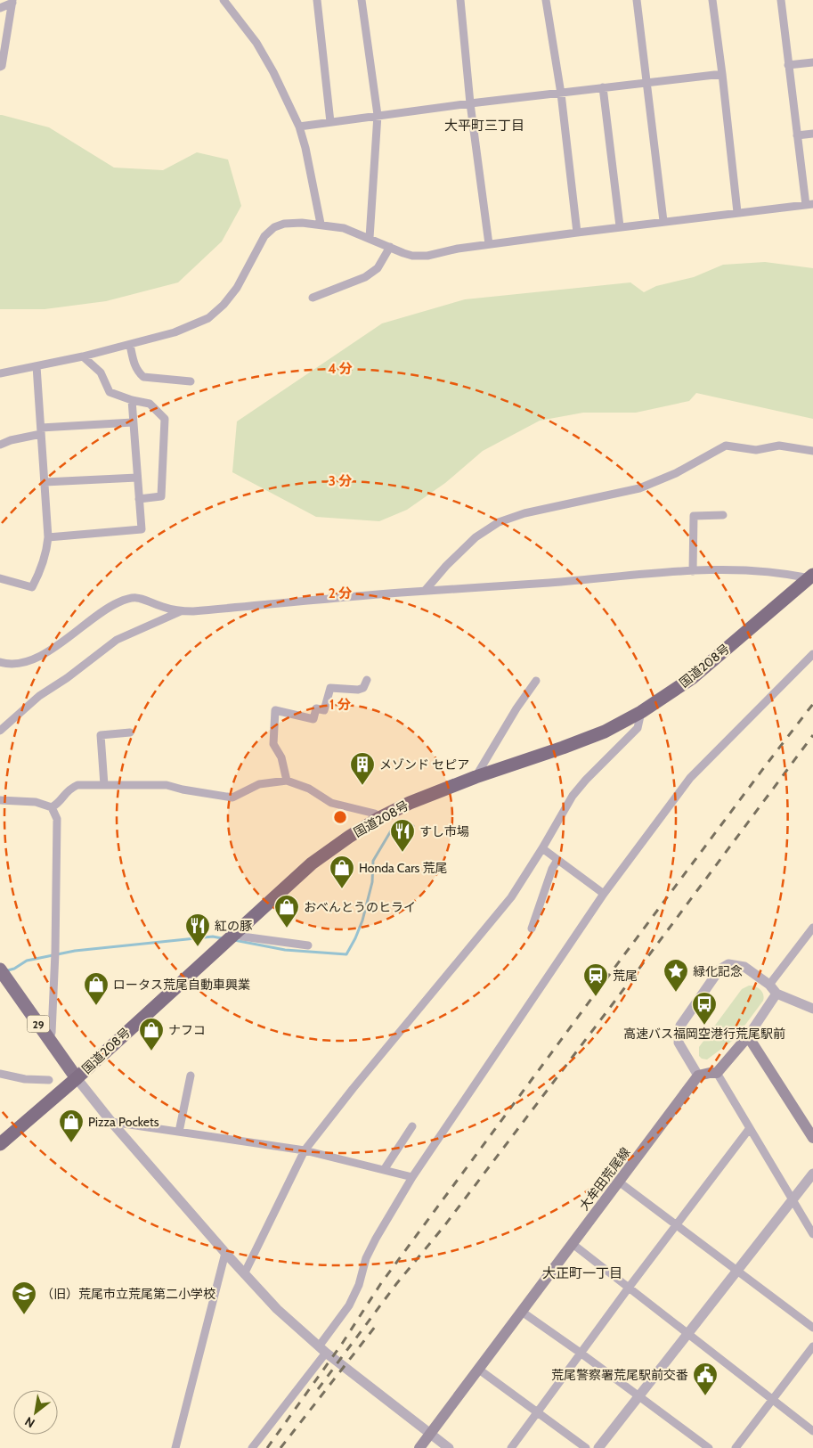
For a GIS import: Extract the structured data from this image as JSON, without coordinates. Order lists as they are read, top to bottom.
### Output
{
  "streets": {
    "highway": ["国道208号"],
    "main road": ["29", "大牟田荒尾線"]
  },
  "crossings": [
    ["国道208号", "29"]
  ],
  "districts": ["大平町三丁目", "大正町一丁目"],
  "places": {
    "building": ["メゾンド セピア"],
    "restaurant": ["すし市場", "紅の豚"],
    "shop": [
      "Honda Cars 荒尾",
      "おべんとうのヒライ",
      "ロータス荒尾自動車興業",
      "ナフコ",
      "Pizza Pockets"
    ],
    "place": ["緑化記念"],
    "station": ["荒尾"],
    "bus stop": ["高速バス福岡空港行荒尾駅前"],
    "school or university": ["（旧）荒尾市立荒尾第二小学校"],
    "public building": ["荒尾警察署荒尾駅前交番"]
  },
  "north": "bottom left",
  "rings": [
    "4 分",
    "3 分",
    "2 分",
    "1 分"
  ]
}
